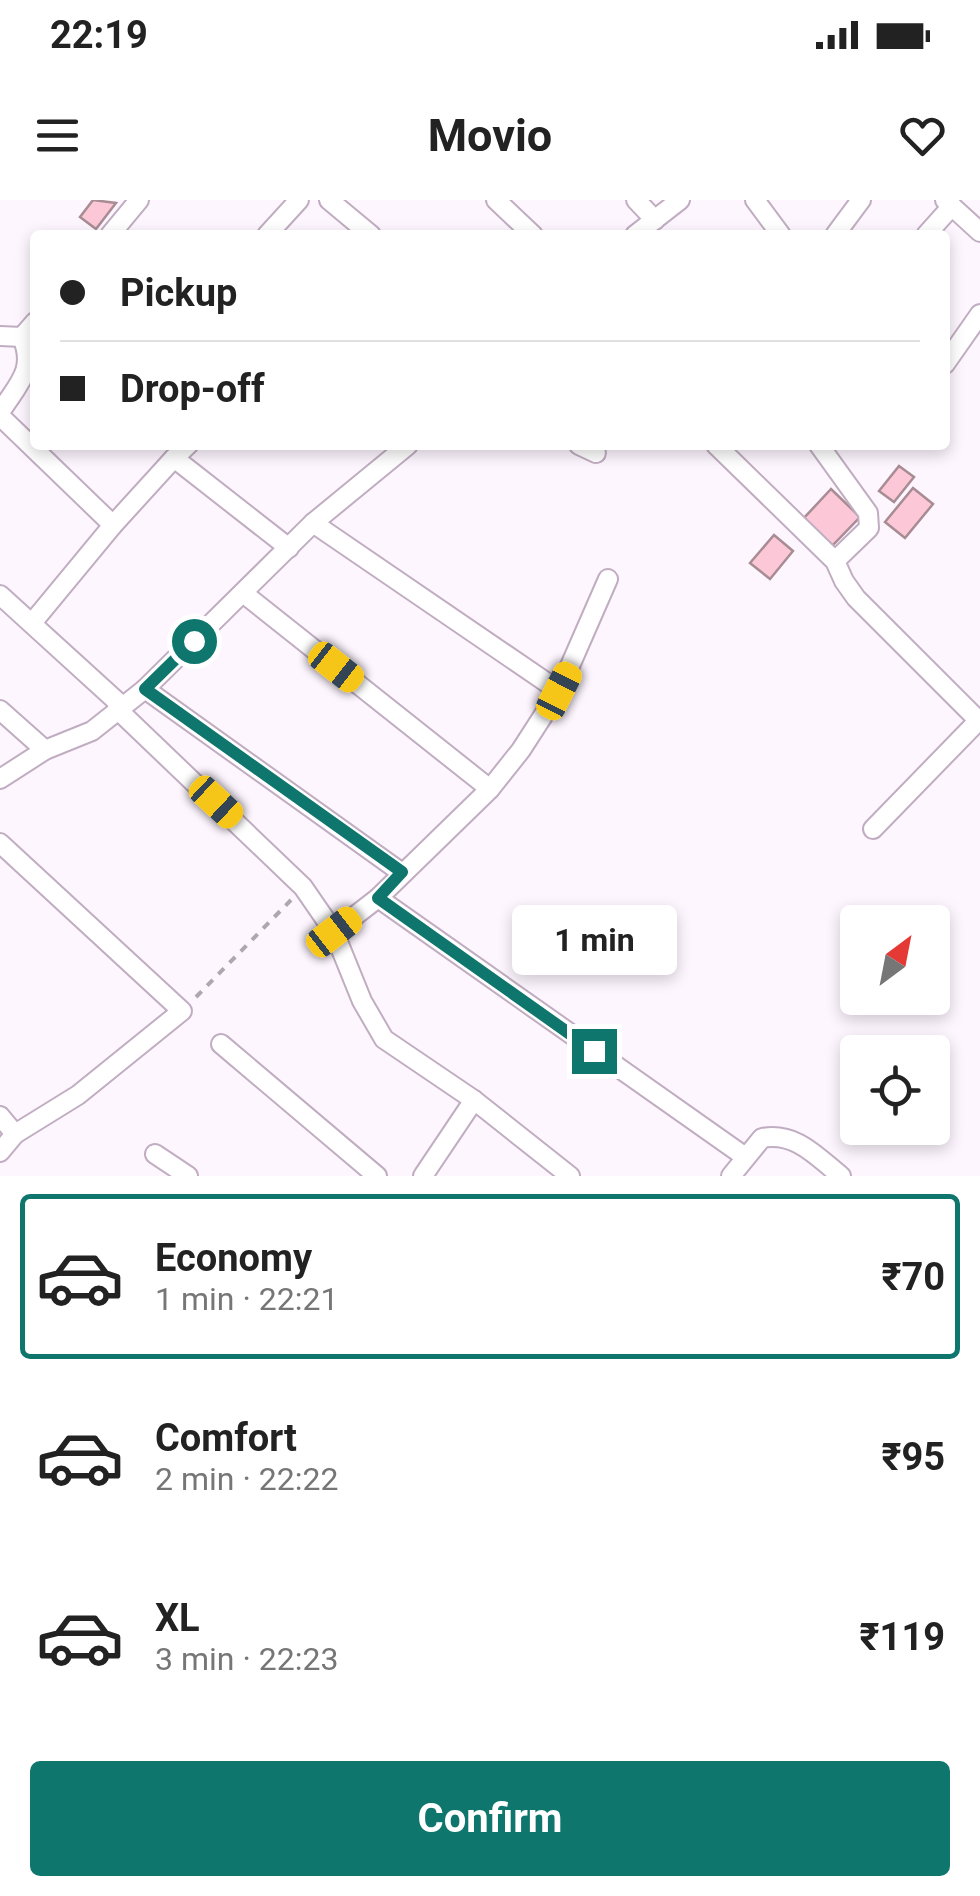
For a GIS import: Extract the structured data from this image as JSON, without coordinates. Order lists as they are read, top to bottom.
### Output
{
  "north": "top right",
  "page": {
    "status": "22:19",
    "header": "Movio",
    "banner": ["Pickup", "Drop-off"],
    "bubble": "1 min",
    "list": [
      {
        "name": "Economy",
        "note": "1 min · 22:21",
        "value": "₹70"
      },
      {
        "name": "Comfort",
        "note": "2 min · 22:22",
        "value": "₹95"
      },
      {
        "name": "XL",
        "note": "3 min · 22:23",
        "value": "₹119"
      }
    ],
    "buttons": "Confirm"
  }
}
